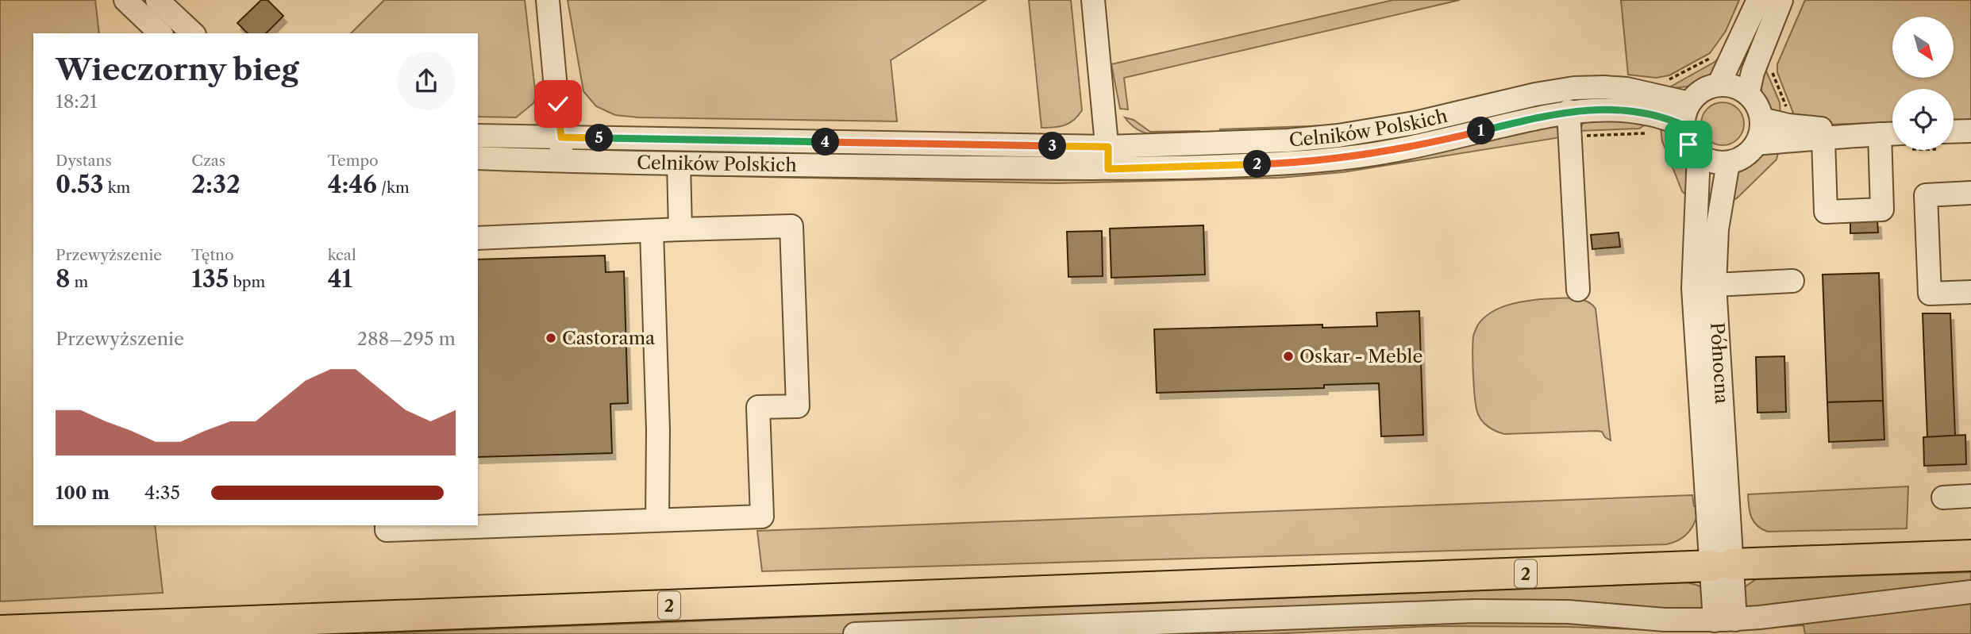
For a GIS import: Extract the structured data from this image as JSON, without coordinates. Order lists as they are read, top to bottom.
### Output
{
  "streets": {
    "highway": ["2"],
    "street": ["Celników Polskich", "Północna"]
  },
  "crossings": [
    ["Celników Polskich", "Północna"],
    ["Północna", "2"]
  ],
  "places": ["Castorama", "Oskar - Meble"],
  "north": "bottom right",
  "page": {
    "heading": ["Wieczorny bieg", "18:21"],
    "pins": [
      "1",
      "5",
      "4",
      "3",
      "2"
    ],
    "stats": [
      ["Dystans", "0.53 km"],
      ["Czas", "2:32"],
      ["Tempo", "4:46 /km"],
      ["Przewyższenie", "8 m"],
      ["Tętno", "135 bpm"],
      ["kcal", "41"]
    ],
    "chart": ["Przewyższenie", "288–295 m"],
    "list": [
      {
        "name": "100 m",
        "note": "4:35"
      }
    ]
  }
}
